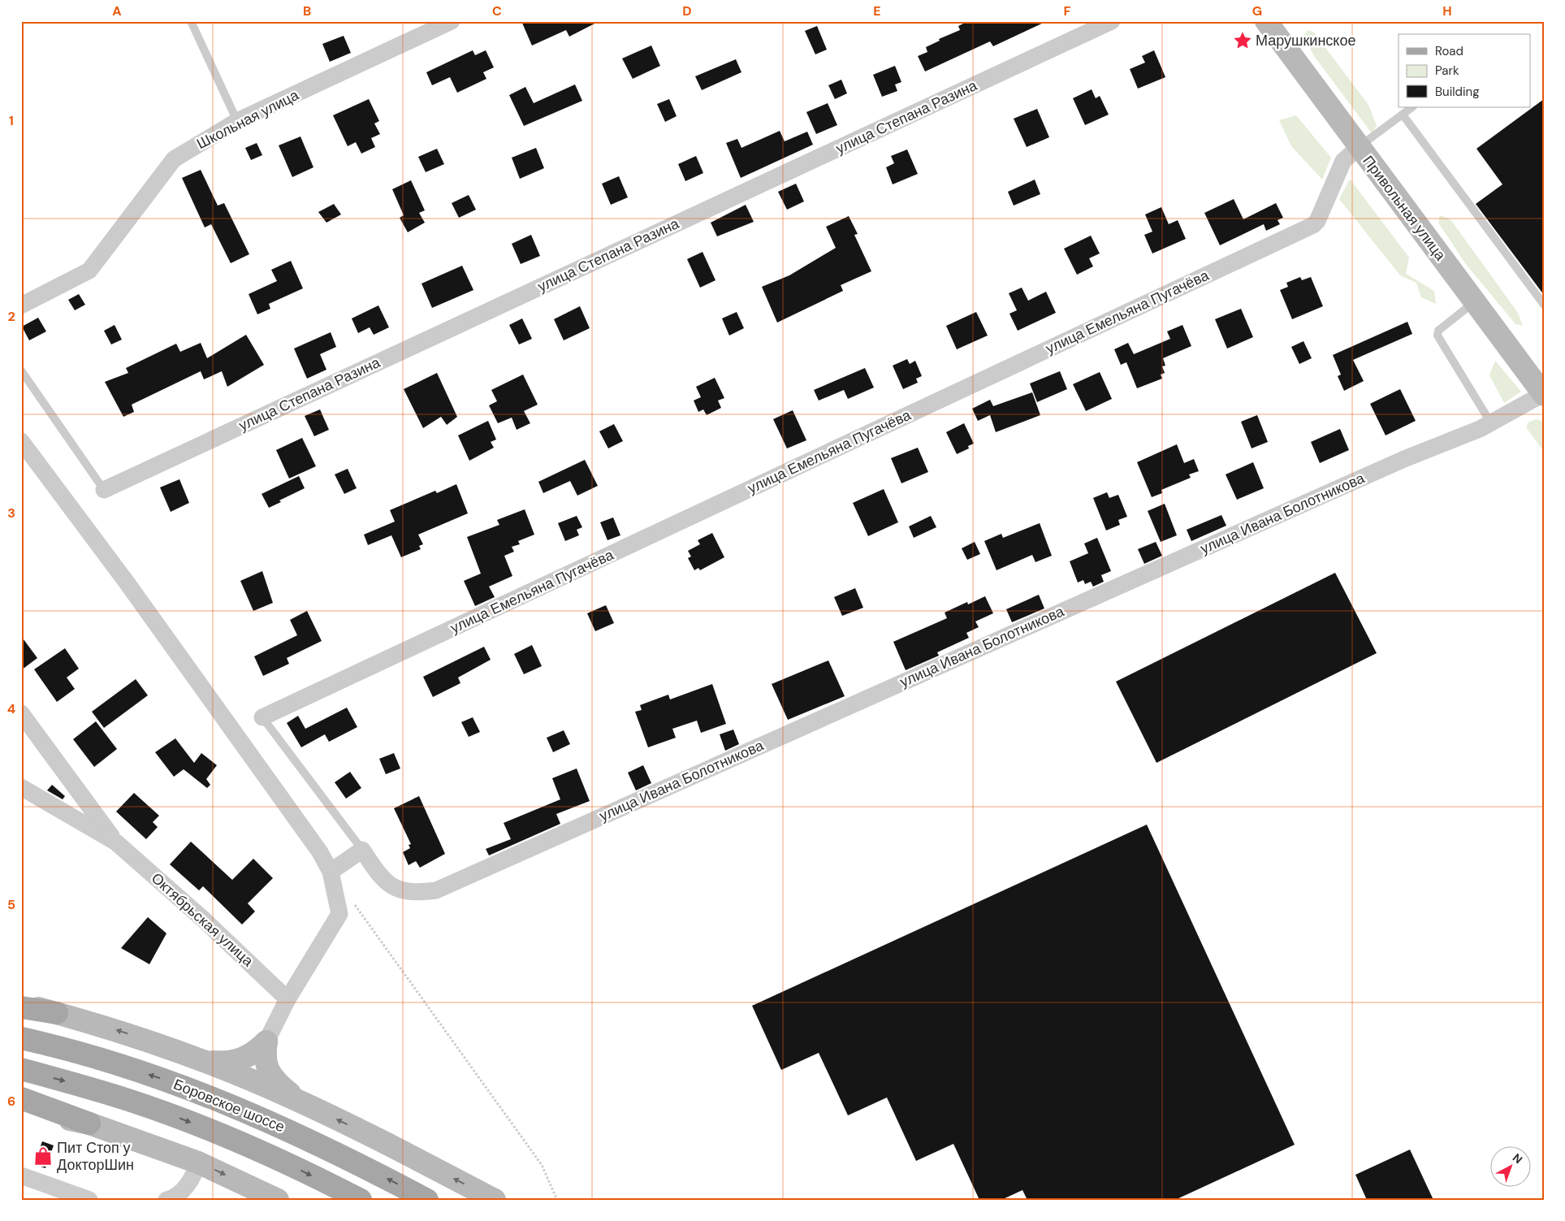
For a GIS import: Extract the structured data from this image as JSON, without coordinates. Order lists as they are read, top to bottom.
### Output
{
  "streets": {
    "main road": ["Привольная улица", "Боровское шоссе"],
    "street": [
      "улица Степана Разина",
      "Школьная улица",
      "улица Емельяна Пугачёва",
      "улица Ивана Болотникова",
      "Октябрьская улица"
    ]
  },
  "crossings": [
    ["Привольная улица", "улица Емельяна Пугачёва"],
    ["Привольная улица", "улица Ивана Болотникова"]
  ],
  "places": {
    "place": ["Марушкинское"],
    "shop": ["Пит Стоп у ДокторШин"]
  },
  "legend": ["Road", "Park", "Building"],
  "north": "top right",
  "grid": {
    "columns": [
      "A",
      "B",
      "C",
      "D",
      "E",
      "F",
      "G",
      "H"
    ],
    "rows": [
      "1",
      "2",
      "3",
      "4",
      "5",
      "6"
    ]
  }
}
